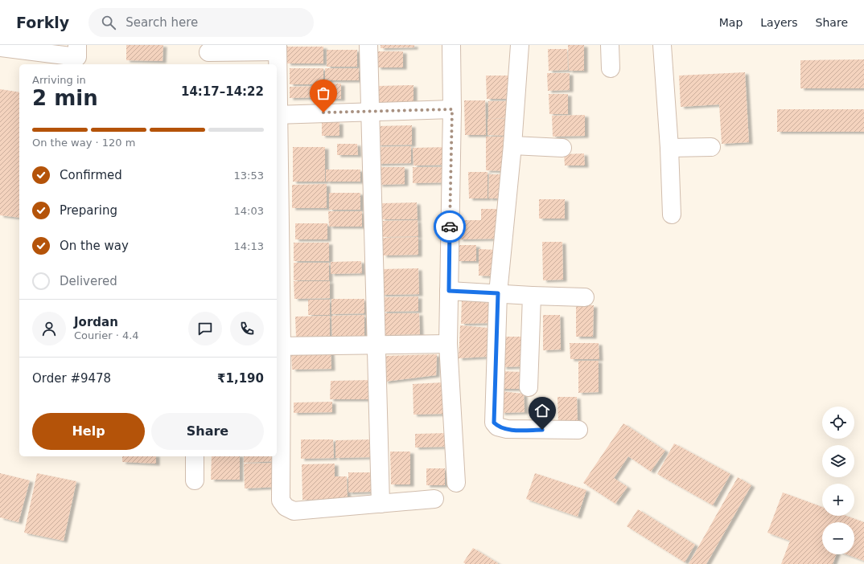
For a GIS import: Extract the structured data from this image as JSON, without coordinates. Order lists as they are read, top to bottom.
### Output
{
  "page": {
    "header": "Forkly",
    "search": "Search here",
    "nav": ["Map", "Layers", "Share"],
    "heading": ["2 min", "Arriving in", "14:17–14:22"],
    "panel": [
      "Jordan",
      "Courier · 4.4",
      "Order #9478",
      "₹1,190"
    ],
    "bar": "On the way · 120 m",
    "list": [
      ["Confirmed", "13:53"],
      ["Preparing", "14:03"],
      ["On the way", "14:13"],
      "Delivered"
    ],
    "map_buttons": ["+", "−"],
    "buttons": ["Help", "Share"]
  }
}
